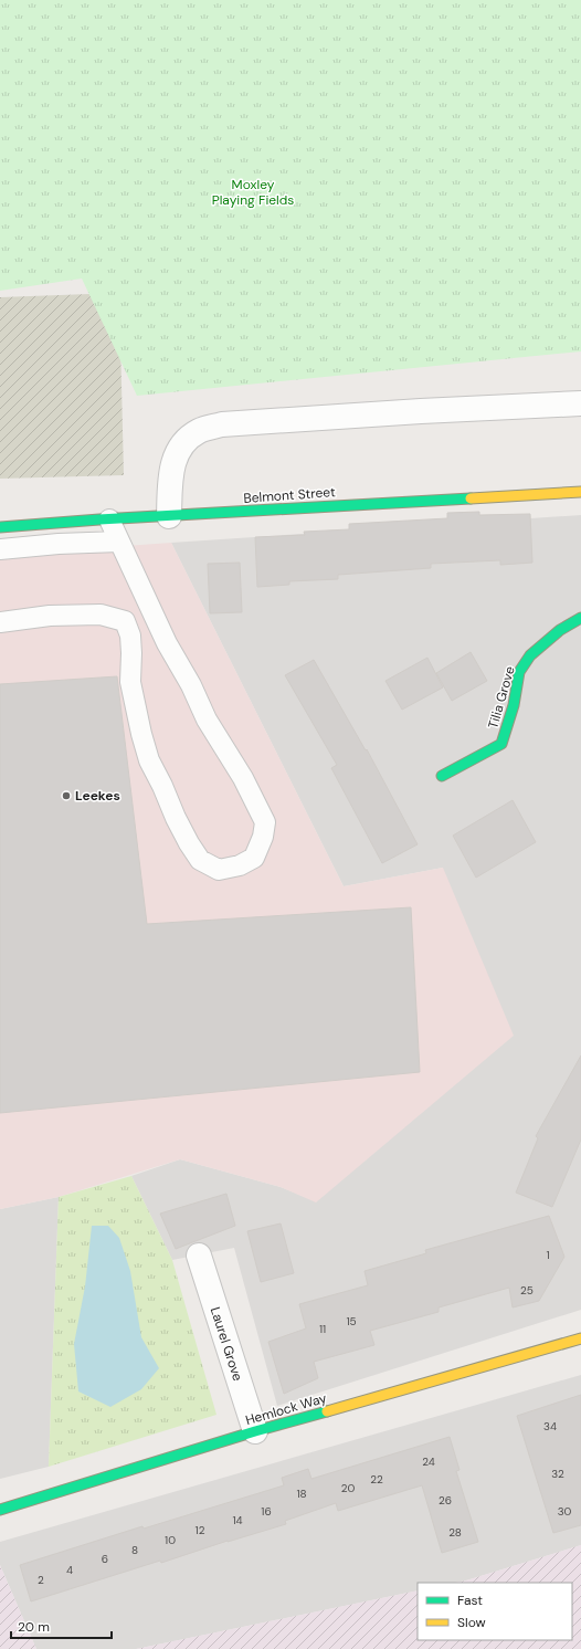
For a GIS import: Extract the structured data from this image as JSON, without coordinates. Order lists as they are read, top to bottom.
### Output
{
  "streets": {
    "street": [
      "Belmont Street",
      "Tilia Grove",
      "Laurel Grove",
      "Hemlock Way"
    ]
  },
  "crossings": [
    ["Laurel Grove", "Hemlock Way"]
  ],
  "parks": ["Moxley Playing Fields"],
  "places": ["Leekes"],
  "house_numbers": [
    "1",
    "25",
    "15",
    "11",
    "34",
    "24",
    "32",
    "22",
    "20",
    "18",
    "26",
    "16",
    "30",
    "14",
    "12",
    "28",
    "10",
    "8",
    "6",
    "4",
    "2"
  ],
  "legend": ["Fast", "Slow"],
  "scale_bar": "20 m"
}
